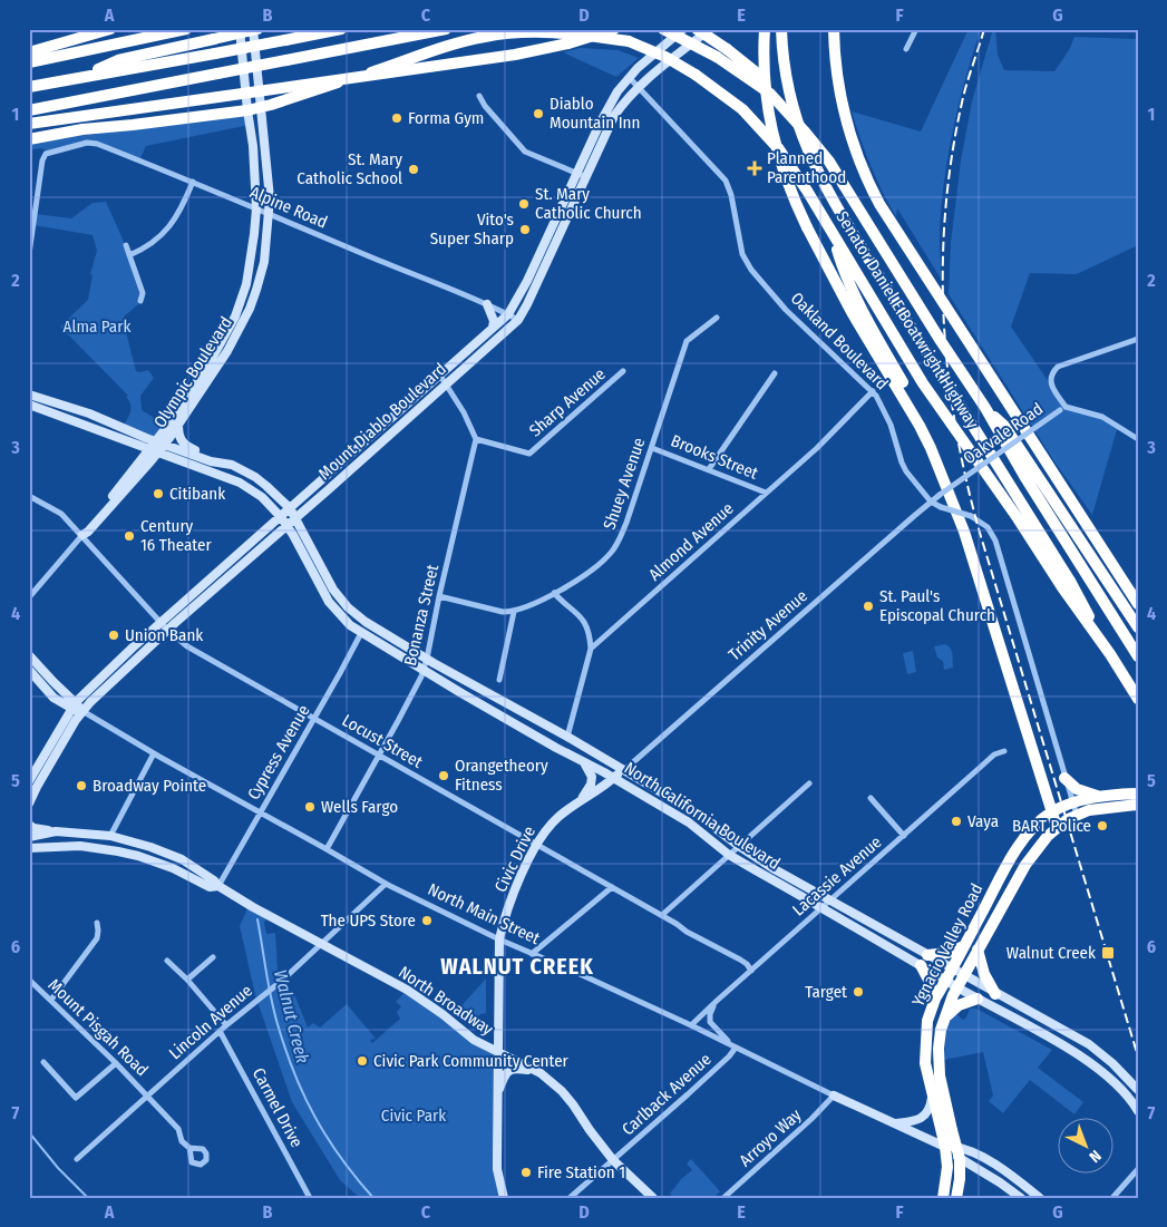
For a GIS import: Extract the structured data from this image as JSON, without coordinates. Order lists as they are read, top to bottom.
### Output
{
  "streets": {
    "highway": ["Senator Daniel E Boatwright Highway", "Ygnacio Valley Road"],
    "main road": [
      "Olympic Boulevard",
      "Mount Diablo Boulevard",
      "North California Boulevard",
      "Civic Drive",
      "North Main Street",
      "North Broadway"
    ],
    "street": [
      "Alpine Road",
      "Oakland Boulevard",
      "Sharp Avenue",
      "Oakvale Road",
      "Brooks Street",
      "Shuey Avenue",
      "Almond Avenue",
      "Bonanza Street",
      "Trinity Avenue",
      "Locust Street",
      "Cypress Avenue",
      "Lacassie Avenue",
      "Lincoln Avenue",
      "Mount Pisgah Road",
      "Carlback Avenue",
      "Carmel Drive",
      "Arroyo Way"
    ]
  },
  "crossings": [
    ["Alpine Road", "Olympic Boulevard"],
    ["Alpine Road", "Mount Diablo Boulevard"],
    ["Oakland Boulevard", "Mount Diablo Boulevard"],
    ["Oakland Boulevard", "Oakvale Road"],
    ["Oakland Boulevard", "Almond Avenue"],
    ["Oakland Boulevard", "Trinity Avenue"],
    ["Oakland Boulevard", "Ygnacio Valley Road"],
    ["Olympic Boulevard", "Locust Street"],
    ["Olympic Boulevard", "North California Boulevard"],
    ["Sharp Avenue", "Bonanza Street"],
    ["Mount Diablo Boulevard", "Locust Street"],
    ["Mount Diablo Boulevard", "North California Boulevard"],
    ["Mount Diablo Boulevard", "North Main Street"],
    ["Oakvale Road", "Trinity Avenue"],
    ["Brooks Street", "Shuey Avenue"],
    ["Brooks Street", "Almond Avenue"],
    ["Bonanza Street", "Locust Street"],
    ["Bonanza Street", "North California Boulevard"],
    ["Bonanza Street", "North Main Street"],
    ["Trinity Avenue", "North California Boulevard"],
    ["Trinity Avenue", "Civic Drive"],
    ["Locust Street", "Cypress Avenue"],
    ["Locust Street", "Civic Drive"],
    ["Locust Street", "Lacassie Avenue"],
    ["Cypress Avenue", "North California Boulevard"],
    ["Cypress Avenue", "North Main Street"],
    ["Cypress Avenue", "North Broadway"],
    ["North California Boulevard", "Civic Drive"],
    ["North California Boulevard", "Lacassie Avenue"],
    ["North California Boulevard", "Ygnacio Valley Road"],
    ["Civic Drive", "North Main Street"],
    ["Civic Drive", "North Broadway"],
    ["Lacassie Avenue", "North Main Street"],
    ["North Main Street", "Ygnacio Valley Road"],
    ["North Main Street", "Lincoln Avenue"],
    ["North Main Street", "Carlback Avenue"],
    ["North Main Street", "Arroyo Way"],
    ["North Broadway", "Lincoln Avenue"],
    ["North Broadway", "Carlback Avenue"],
    ["Lincoln Avenue", "Mount Pisgah Road"],
    ["Lincoln Avenue", "Carmel Drive"]
  ],
  "districts": ["WALNUT CREEK"],
  "water": ["Walnut Creek"],
  "parks": ["Alma Park", "Civic Park"],
  "places": {
    "other": [
      "Diablo Mountain Inn",
      "Forma Gym",
      "St. Mary Catholic School",
      "St. Mary Catholic Church",
      "Vito's Super Sharp",
      "Citibank",
      "Century 16 Theater",
      "St. Paul's Episcopal Church",
      "Union Bank",
      "Orangetheory Fitness",
      "Broadway Pointe",
      "Wells Fargo",
      "Vaya",
      "BART Police",
      "The UPS Store",
      "Target",
      "Civic Park Community Center",
      "Fire Station 1"
    ],
    "health": ["Planned Parenthood"],
    "transit": ["Walnut Creek"]
  },
  "north": "bottom right",
  "grid": {
    "columns": [
      "A",
      "B",
      "C",
      "D",
      "E",
      "F",
      "G"
    ],
    "rows": [
      "1",
      "2",
      "3",
      "4",
      "5",
      "6",
      "7"
    ]
  }
}
